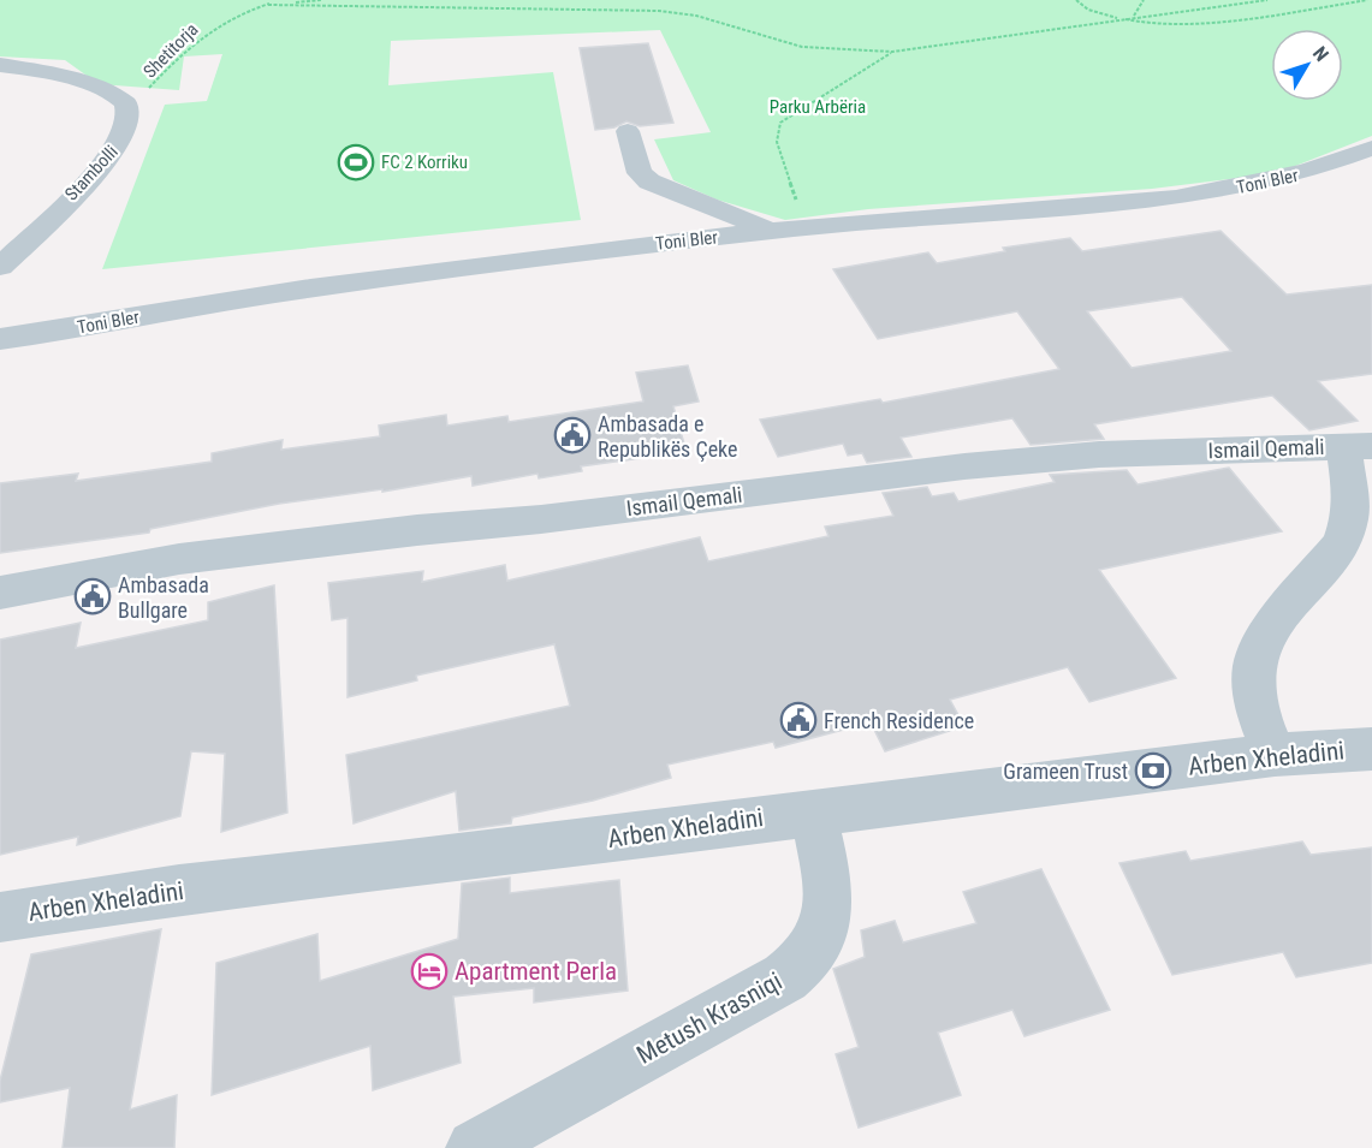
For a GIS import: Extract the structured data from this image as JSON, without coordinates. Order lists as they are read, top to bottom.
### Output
{
  "streets": {
    "street": [
      "Stambolli",
      "Toni Bler",
      "Ismail Qemali",
      "Arben Xheladini",
      "Metush Krasniqi"
    ],
    "path": ["Shetitorja"]
  },
  "crossings": [
    ["Shetitorja", "Stambolli"],
    ["Arben Xheladini", "Metush Krasniqi"]
  ],
  "parks": ["Parku Arbëria"],
  "places": {
    "sports": ["FC 2 Korriku"],
    "public building": ["Ambasada e Republikës Çeke", "Ambasada Bullgare", "French Residence"],
    "bank": ["Grameen Trust"],
    "hotel": ["Apartment Perla"]
  },
  "north": "top right"
}
